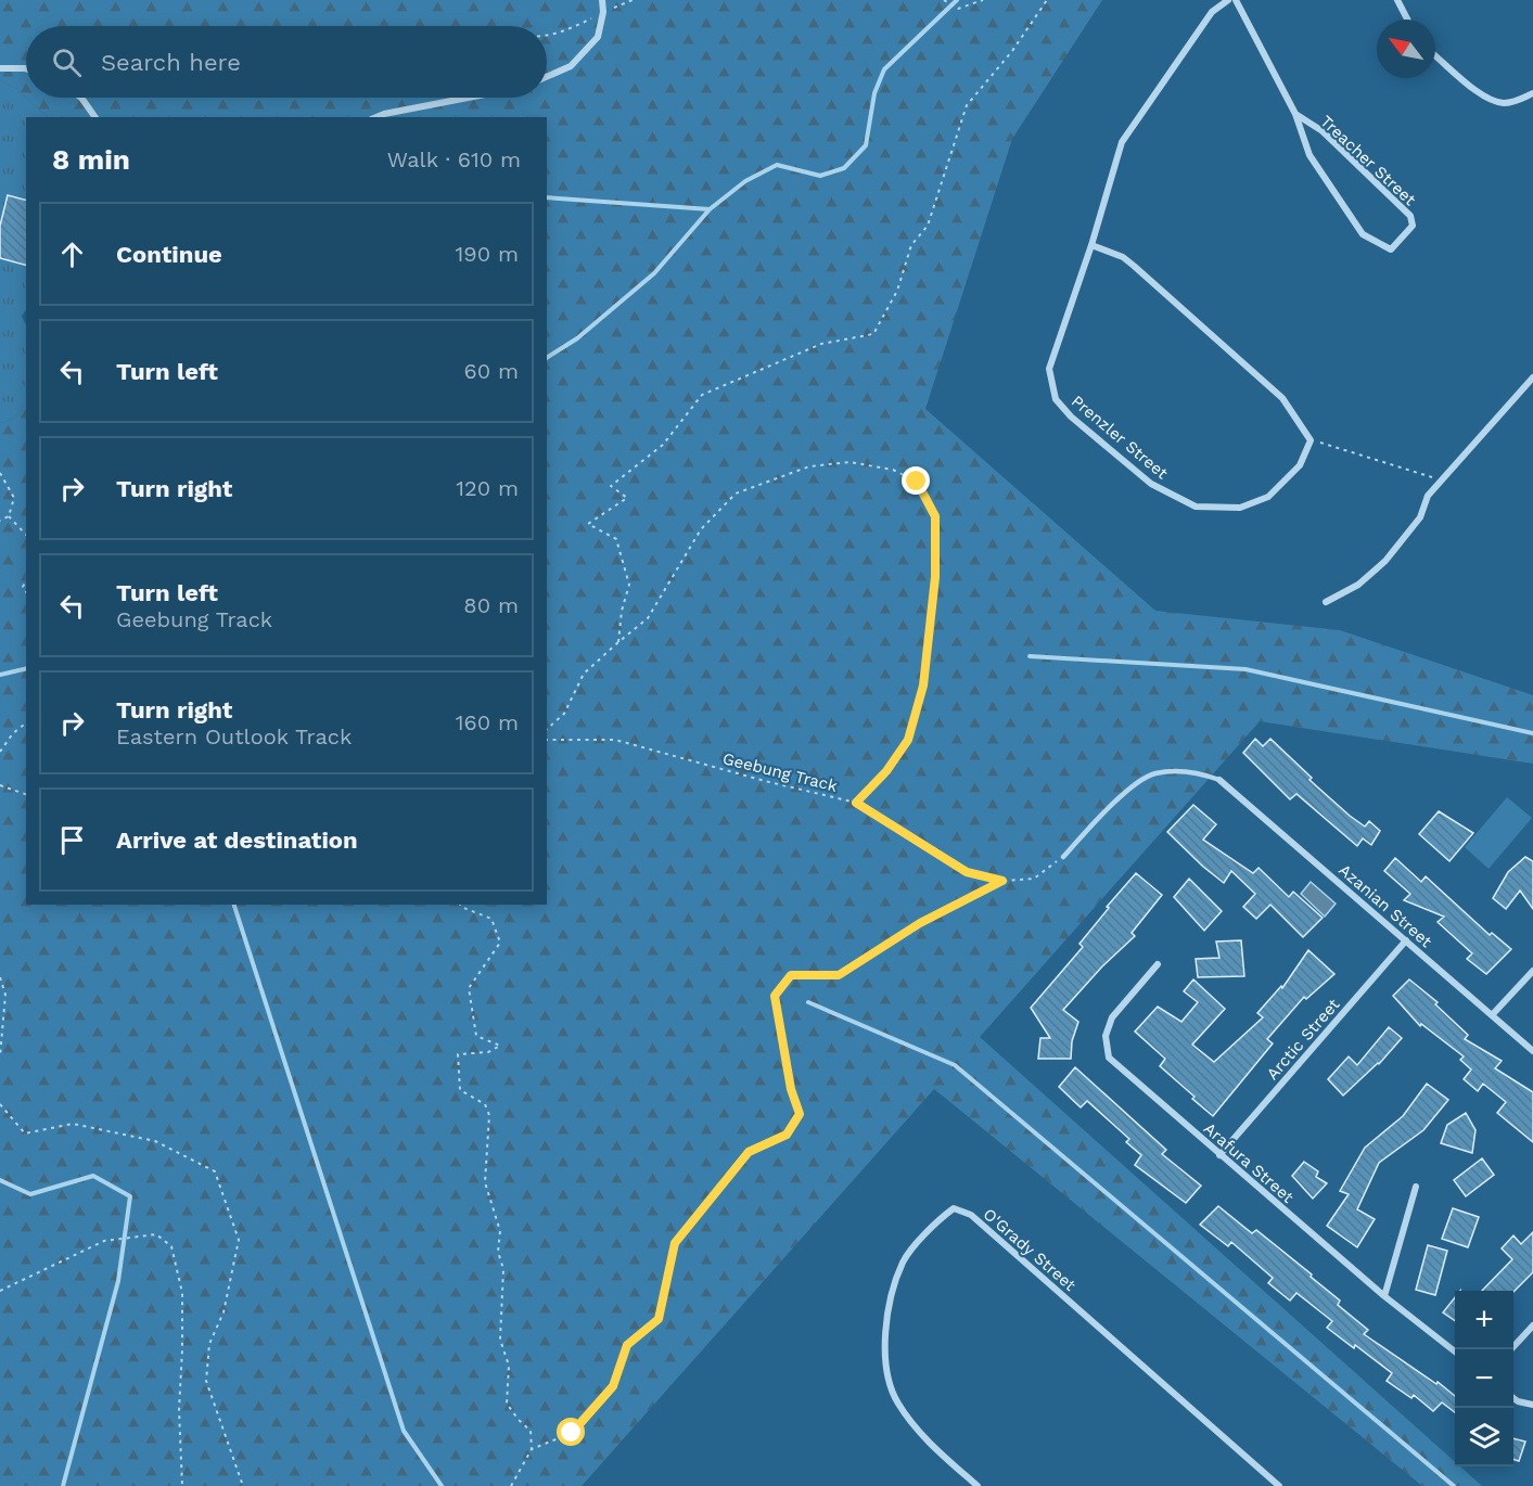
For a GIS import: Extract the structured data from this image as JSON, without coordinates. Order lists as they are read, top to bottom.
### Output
{
  "streets": {
    "street": [
      "Treacher Street",
      "Prenzler Street",
      "Azanian Street",
      "Arctic Street",
      "Arafura Street",
      "O'Grady Street"
    ],
    "path": ["Geebung Track"]
  },
  "crossings": [
    ["Azanian Street", "Arctic Street"],
    ["Arctic Street", "Arafura Street"]
  ],
  "north": "top left",
  "page": {
    "search": "Search here",
    "heading": ["8 min", "Walk · 610 m"],
    "list": [
      ["Continue", "190 m"],
      ["Turn left", "60 m"],
      ["Turn right", "120 m"],
      ["Turn left", "Geebung Track", "80 m"],
      ["Turn right", "Eastern Outlook Track", "160 m"],
      "Arrive at destination"
    ],
    "map_buttons": ["+", "−"]
  }
}
